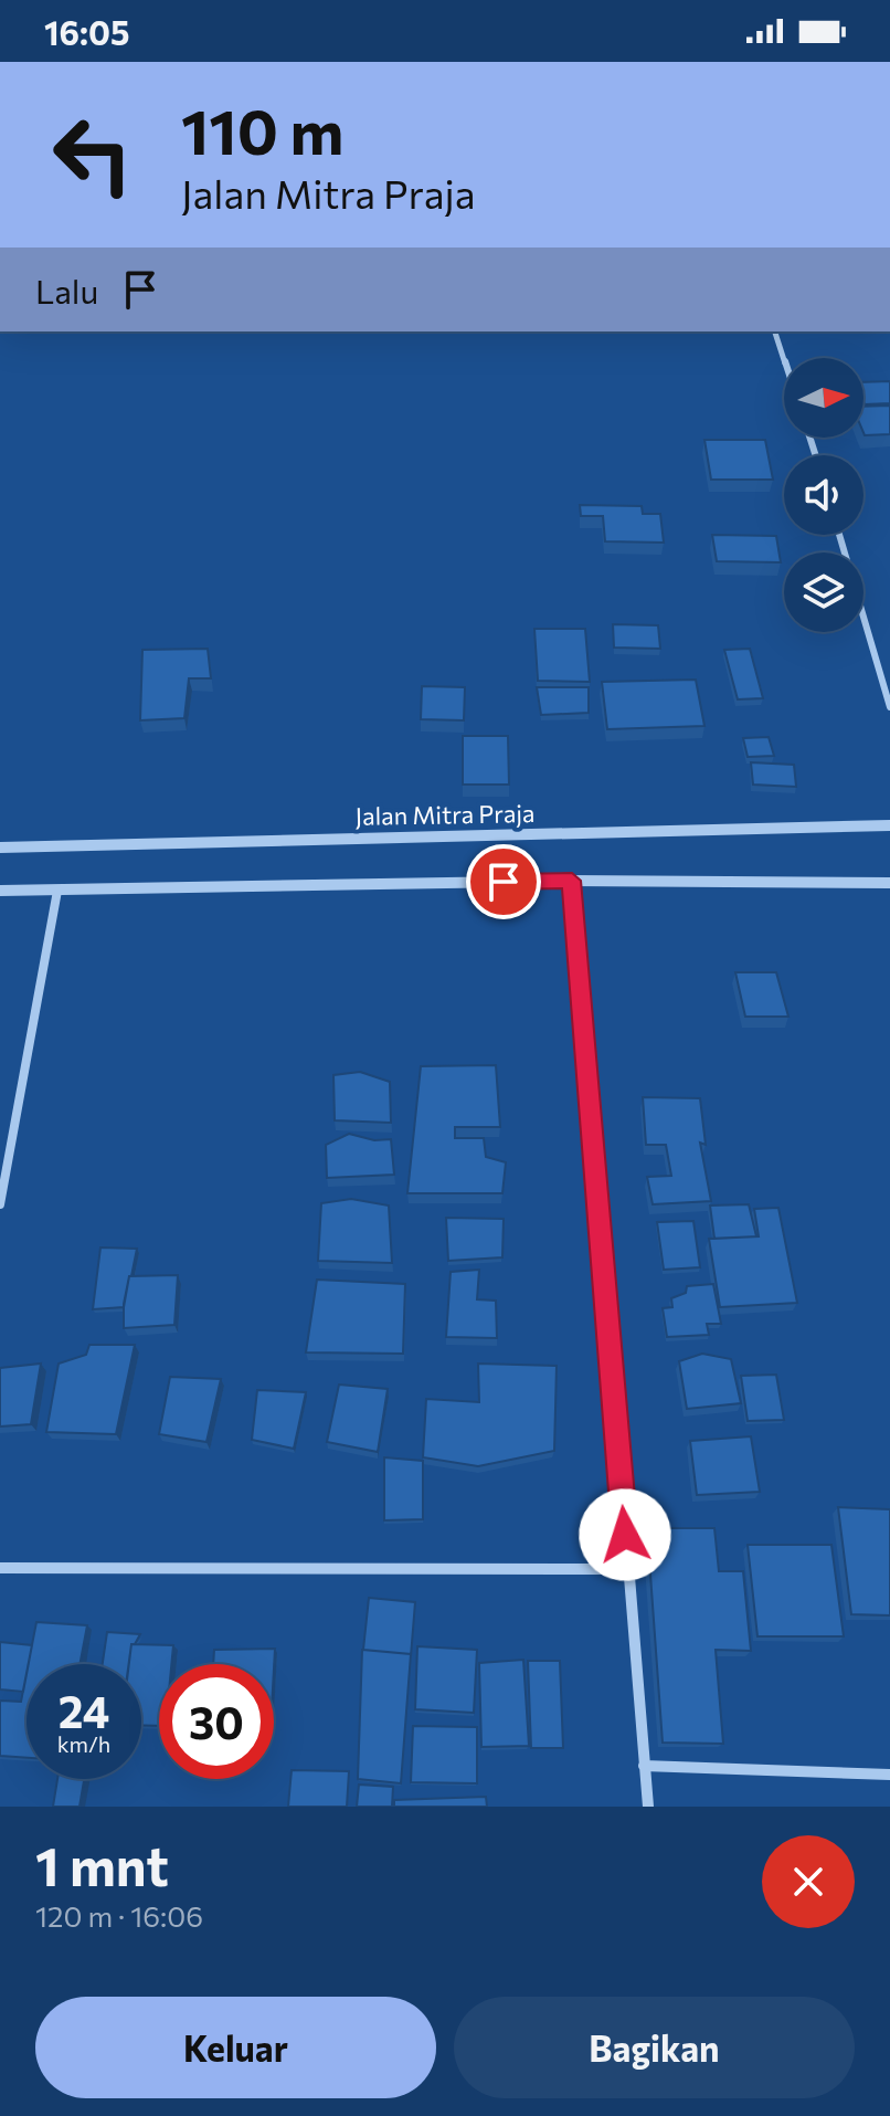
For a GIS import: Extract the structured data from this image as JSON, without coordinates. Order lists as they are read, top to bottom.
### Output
{
  "streets": {
    "street": ["Jalan Mitra Praja"]
  },
  "north": "right",
  "page": {
    "status": "16:05",
    "turn": ["110 m", "Jalan Mitra Praja"],
    "then": "Lalu",
    "speed": "24 km/h",
    "limit": "30",
    "heading": ["1 mnt", "120 m · 16:06"],
    "buttons": ["Keluar", "Bagikan"]
  }
}
